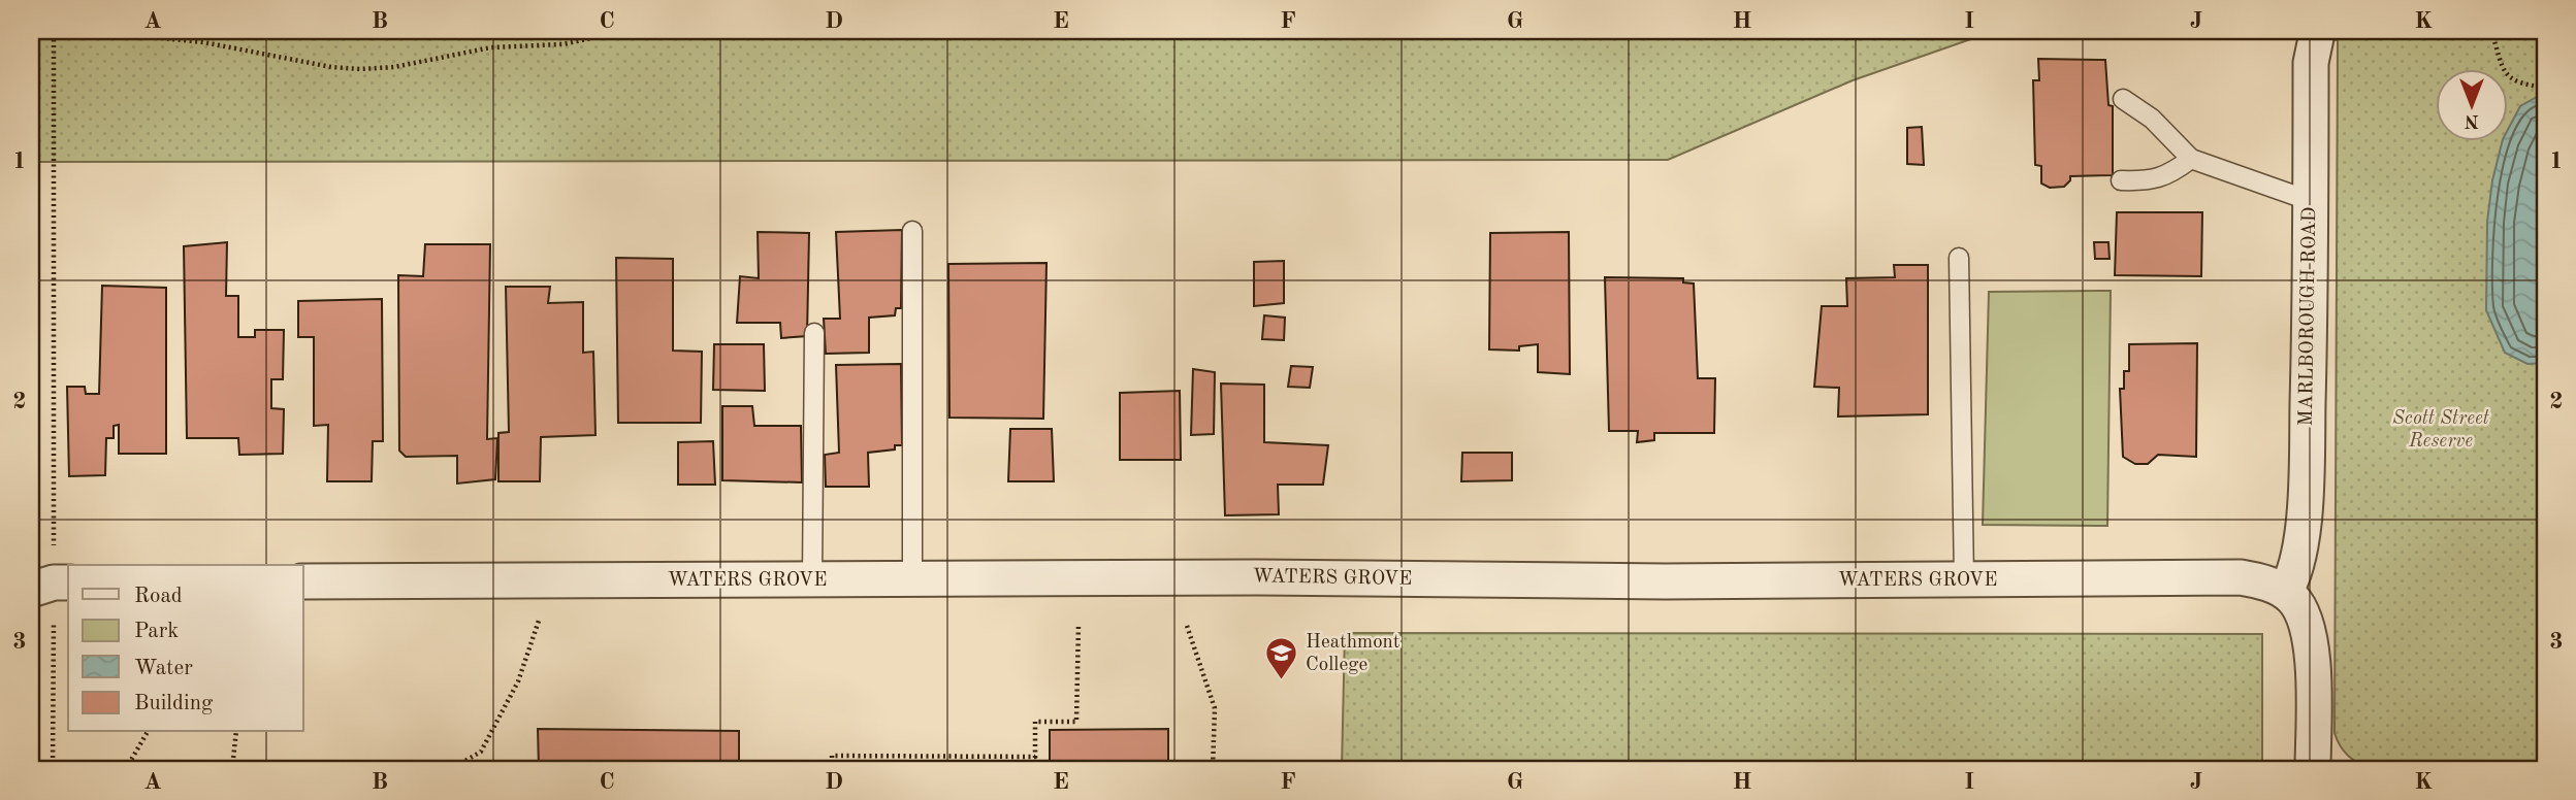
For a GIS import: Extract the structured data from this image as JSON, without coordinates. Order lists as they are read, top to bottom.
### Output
{
  "streets": {
    "street": ["MARLBOROUGH ROAD", "WATERS GROVE"]
  },
  "crossings": [
    ["MARLBOROUGH ROAD", "WATERS GROVE"]
  ],
  "parks": ["Scott Street Reserve"],
  "places": {
    "school or university": ["Heathmont College"]
  },
  "legend": [
    "Road",
    "Park",
    "Water",
    "Building"
  ],
  "north": "bottom",
  "grid": {
    "columns": [
      "A",
      "B",
      "C",
      "D",
      "E",
      "F",
      "G",
      "H",
      "I",
      "J",
      "K"
    ],
    "rows": ["1", "2", "3"]
  }
}
